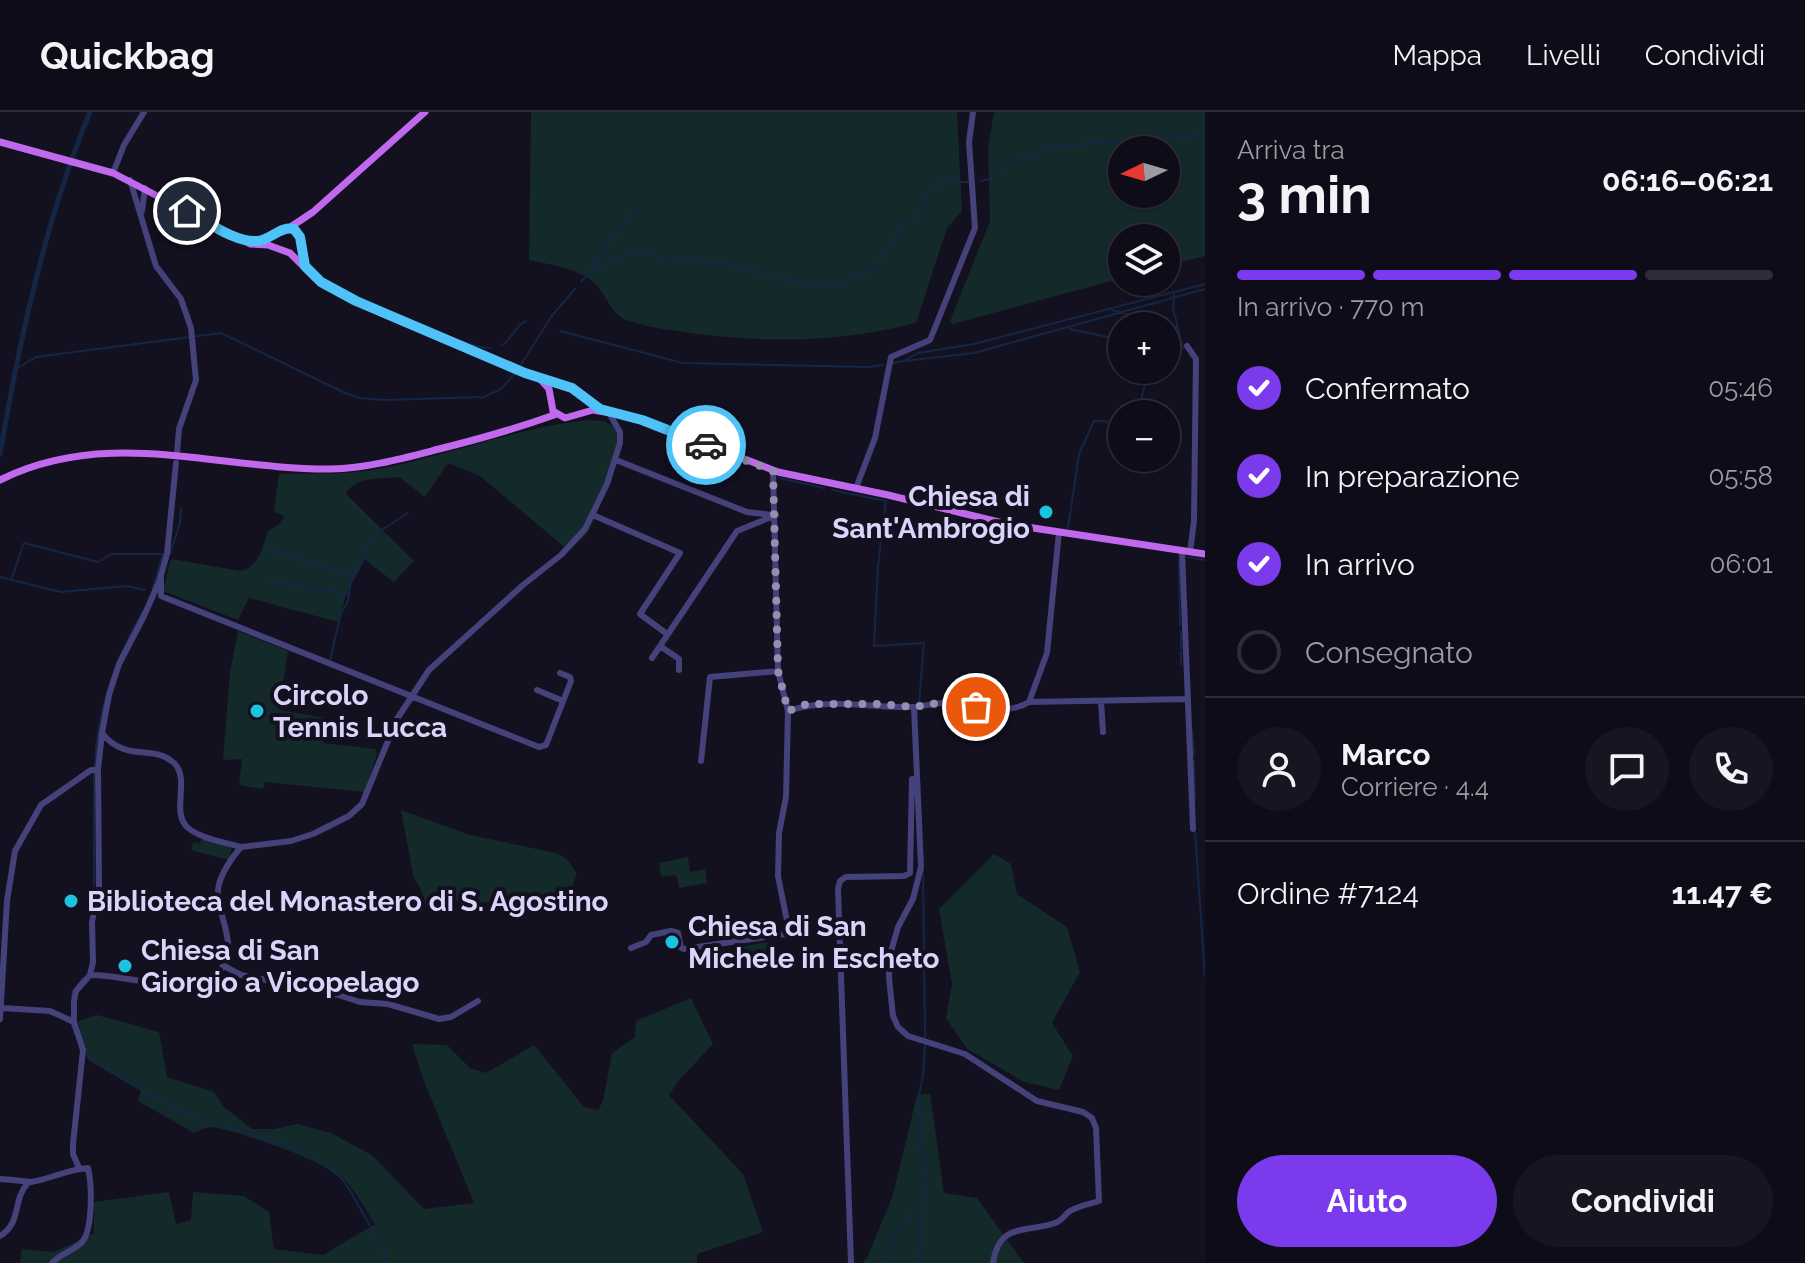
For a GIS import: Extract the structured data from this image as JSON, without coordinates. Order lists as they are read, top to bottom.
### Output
{
  "places": [
    "Chiesa di Sant'Ambrogio",
    "Circolo Tennis Lucca",
    "Biblioteca del Monastero di S. Agostino",
    "Chiesa di San Michele in Escheto",
    "Chiesa di San Giorgio a Vicopelago"
  ],
  "north": "left",
  "page": {
    "header": "Quickbag",
    "nav": ["Mappa", "Livelli", "Condividi"],
    "heading": ["3 min", "Arriva tra", "06:16–06:21"],
    "panel": [
      "Marco",
      "Corriere · 4.4",
      "Ordine #7124",
      "11.47 €"
    ],
    "map_buttons": ["+", "−"],
    "bar": "In arrivo · 770 m",
    "list": [
      ["Confermato", "05:46"],
      ["In preparazione", "05:58"],
      ["In arrivo", "06:01"],
      "Consegnato"
    ],
    "buttons": ["Aiuto", "Condividi"]
  }
}
